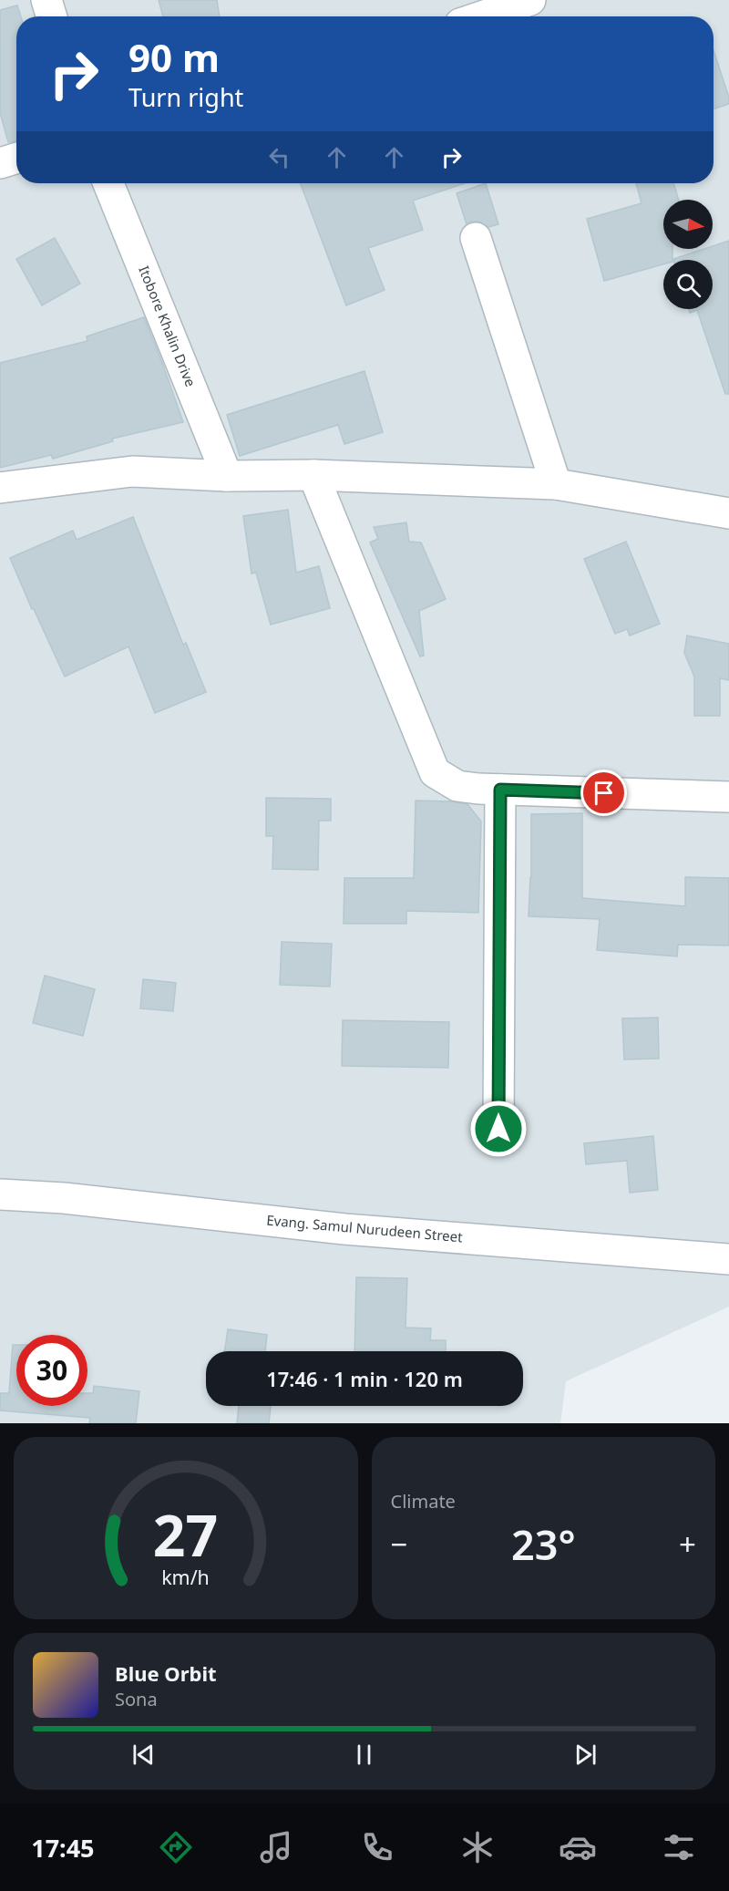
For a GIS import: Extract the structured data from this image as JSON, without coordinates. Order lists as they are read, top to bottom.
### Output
{
  "streets": {
    "street": ["Itobore Khalin Drive", "Evang. Samul Nurudeen Street"]
  },
  "north": "right",
  "page": {
    "turn": ["90 m", "Turn right"],
    "limit": "30",
    "trip": "17:46 · 1 min · 120 m",
    "tile": "Climate",
    "heat": ["−", "23°", "+"],
    "song": ["Blue Orbit", "Sona"],
    "tabs": "17:45",
    "gauge": ["27", "km/h"]
  }
}
